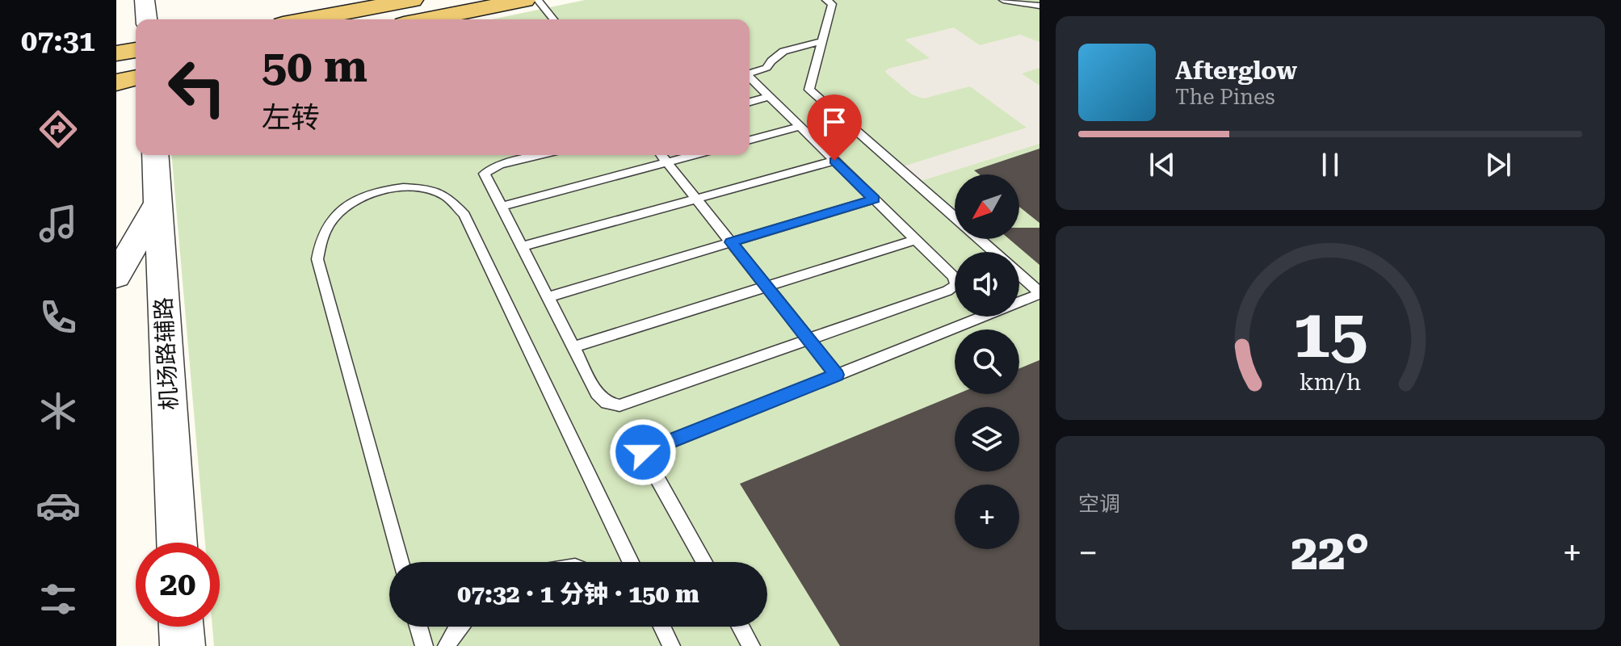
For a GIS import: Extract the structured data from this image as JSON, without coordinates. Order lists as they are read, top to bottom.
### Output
{
  "streets": {
    "street": ["机场路辅路"]
  },
  "north": "bottom left",
  "page": {
    "tabs": "07:31",
    "turn": ["50 m", "左转"],
    "song": ["Afterglow", "The Pines"],
    "map_buttons": "+",
    "tile": "空调",
    "heat": ["−", "22°", "+"],
    "limit": "20",
    "trip": "07:32 · 1 分钟 · 150 m",
    "gauge": ["15", "km/h"]
  }
}
